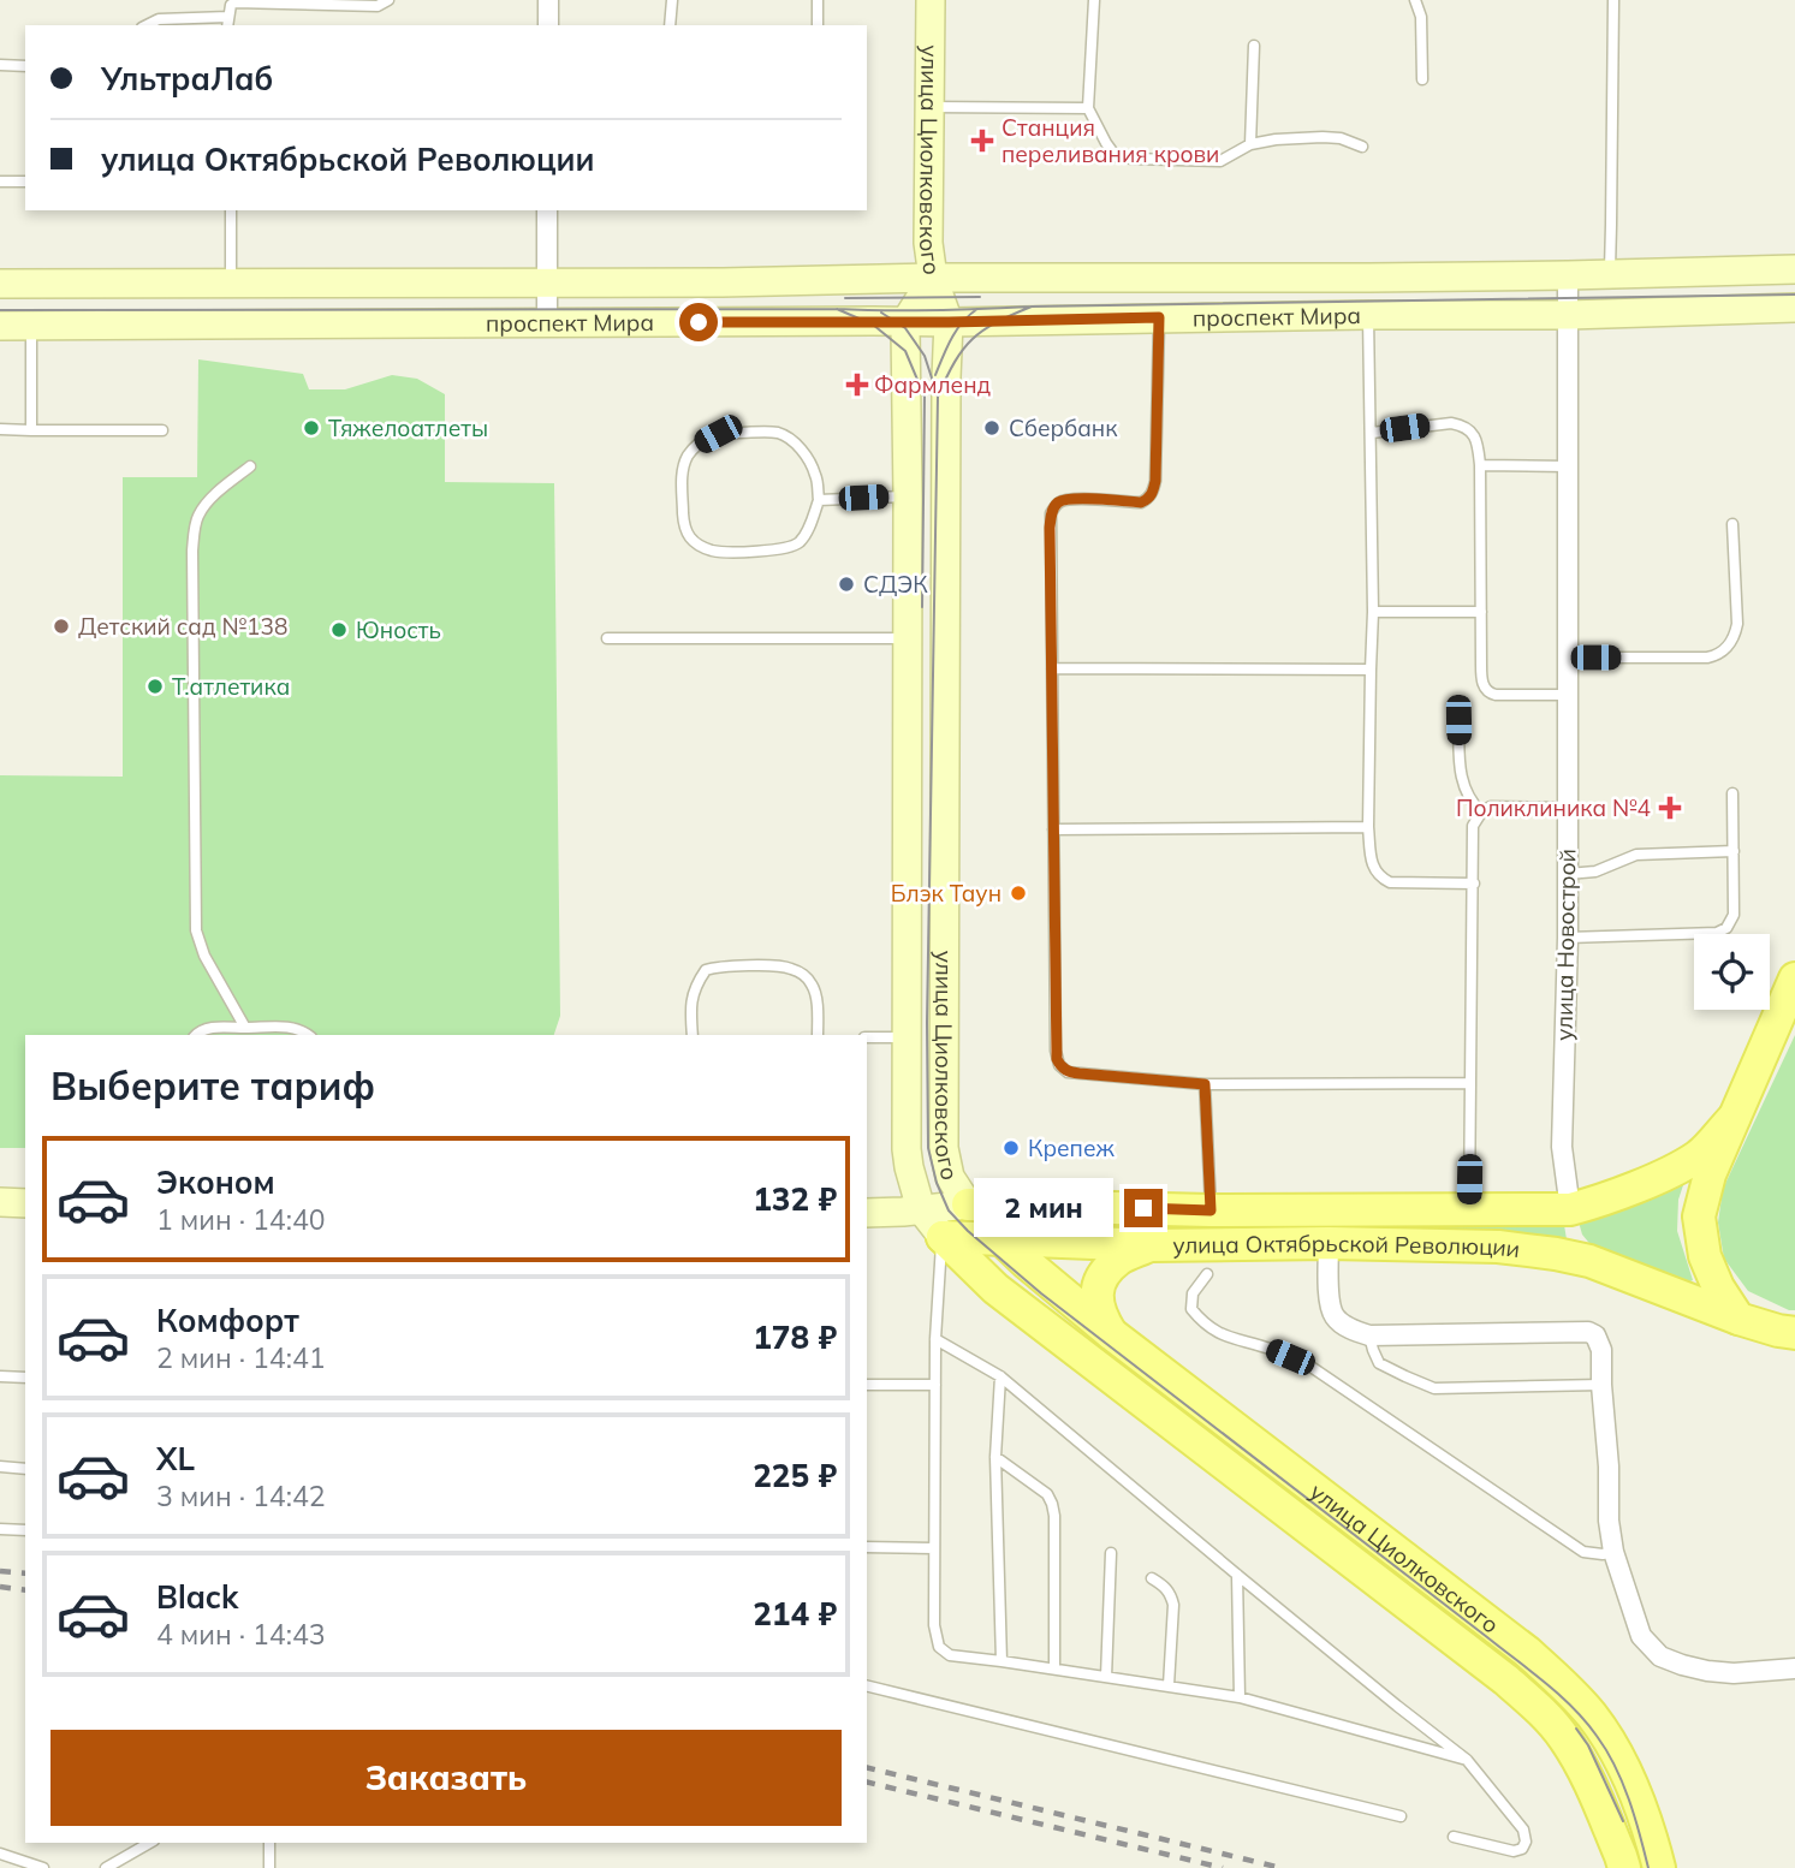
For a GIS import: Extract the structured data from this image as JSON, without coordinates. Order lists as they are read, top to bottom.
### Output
{
  "streets": {
    "main road": ["улица Циолковского", "проспект Мира", "улица Октябрьской Революции"],
    "street": ["улица Новострой"]
  },
  "crossings": [
    ["улица Циолковского", "проспект Мира"],
    ["улица Циолковского", "улица Октябрьской Революции"],
    ["проспект Мира", "улица Новострой"],
    ["улица Новострой", "улица Октябрьской Революции"]
  ],
  "places": {
    "health": ["Станция переливания крови", "Фармленд", "Поликлиника №4"],
    "other": [
      "Тяжелоатлеты",
      "Сбербанк",
      "СДЭК",
      "Детский сад №138",
      "Юность",
      "Т.атлетика",
      "Блэк Таун",
      "Крепеж"
    ]
  },
  "page": {
    "banner": ["УльтраЛаб", "улица Октябрьской Революции"],
    "heading": "Выберите тариф",
    "list": [
      {
        "name": "Эконом",
        "note": "1 мин · 14:40",
        "value": "132 ₽"
      },
      {
        "name": "Комфорт",
        "note": "2 мин · 14:41",
        "value": "178 ₽"
      },
      {
        "name": "XL",
        "note": "3 мин · 14:42",
        "value": "225 ₽"
      },
      {
        "name": "Black",
        "note": "4 мин · 14:43",
        "value": "214 ₽"
      }
    ],
    "bubble": "2 мин",
    "buttons": "Заказать"
  }
}
